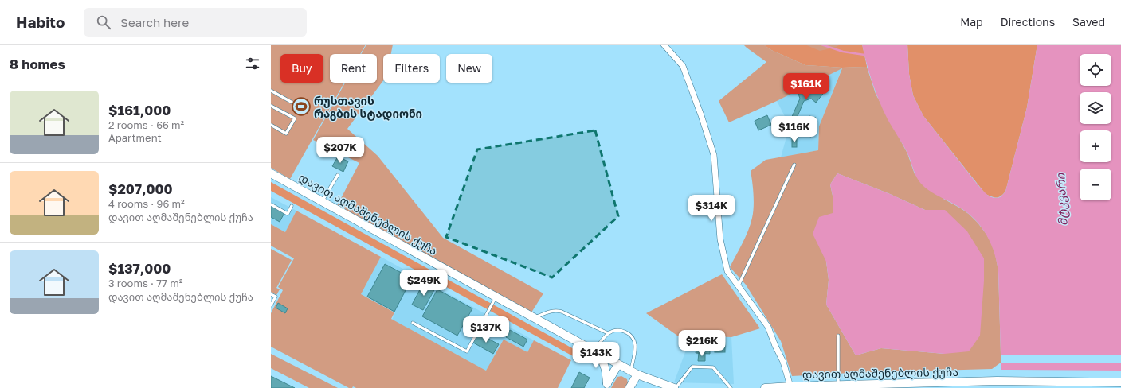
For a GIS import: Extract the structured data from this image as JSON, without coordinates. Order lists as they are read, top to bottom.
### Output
{
  "streets": {
    "main road": ["დავით აღმაშენებლის ქუჩა"]
  },
  "water": ["მტკვარი"],
  "places": {
    "sports": ["რუსთავის რაგბის სტადიონი"]
  },
  "page": {
    "header": "Habito",
    "search": "Search here",
    "nav": ["Map", "Directions", "Saved"],
    "heading": "8 homes",
    "map_buttons": ["+", "−"],
    "chip": [
      "Buy",
      "Rent",
      "Filters",
      "New"
    ],
    "price": [
      "$161K",
      "$116K",
      "$207K",
      "$314K",
      "$249K",
      "$137K",
      "$216K",
      "$143K"
    ],
    "list": [
      {
        "name": "$161,000",
        "note": "2 rooms · 66 m² · Apartment"
      },
      {
        "name": "$207,000",
        "note": "4 rooms · 96 m² · დავით აღმაშენებლის ქუჩა"
      },
      {
        "name": "$137,000",
        "note": "3 rooms · 77 m² · დავით აღმაშენებლის ქუჩა"
      }
    ]
  }
}
